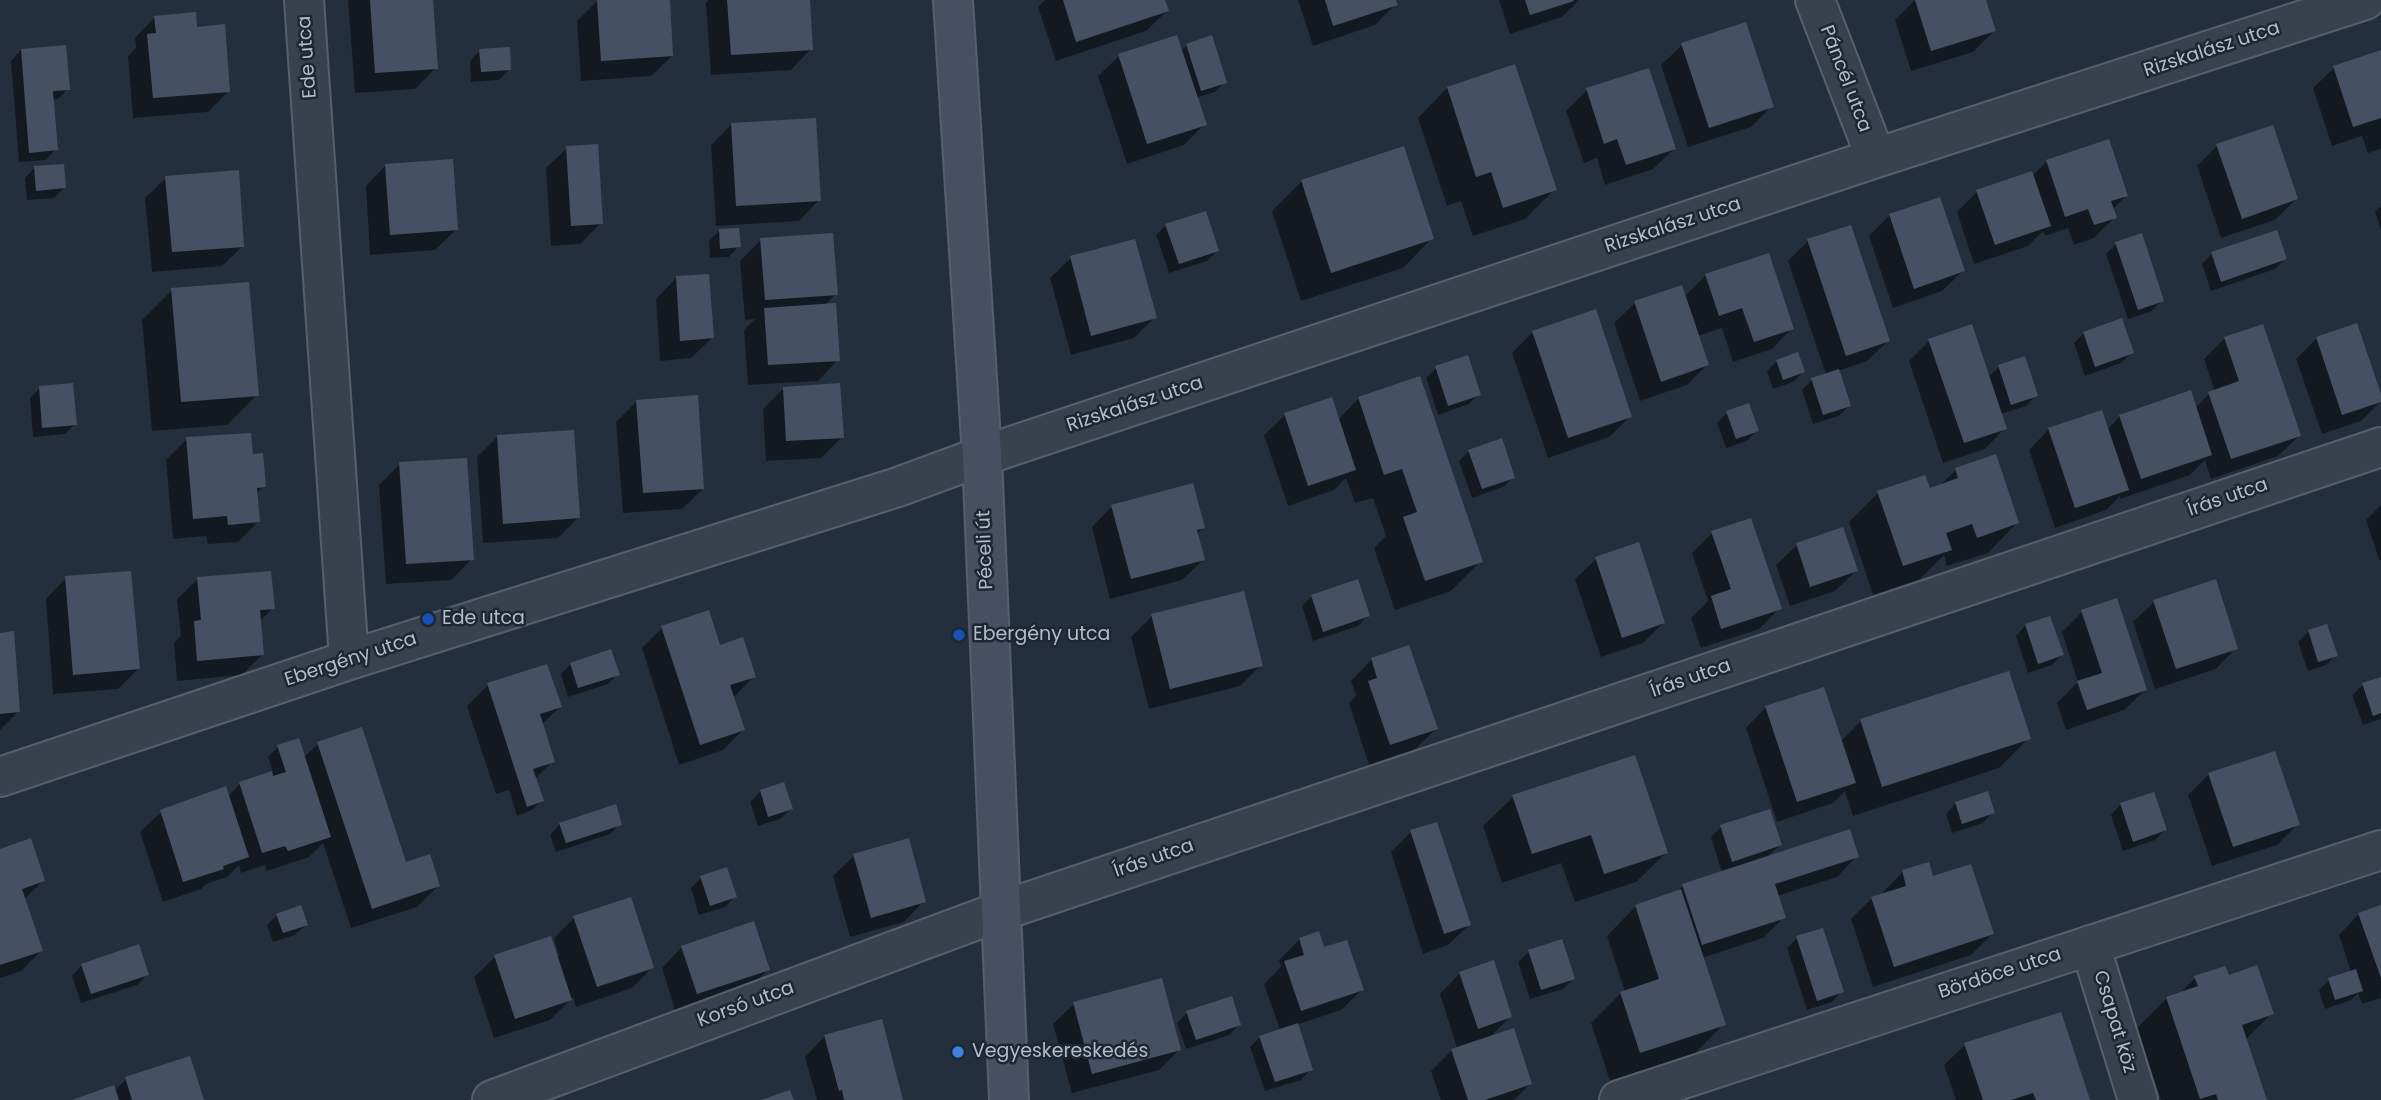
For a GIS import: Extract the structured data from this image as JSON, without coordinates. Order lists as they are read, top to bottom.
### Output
{
  "streets": {
    "main road": ["Péceli út"],
    "street": [
      "Rizskalász utca",
      "Ede utca",
      "Páncél utca",
      "Írás utca",
      "Ebergény utca",
      "Bördöce utca",
      "Korsó utca",
      "Csapat köz"
    ]
  },
  "crossings": [
    ["Rizskalász utca", "Páncél utca"],
    ["Rizskalász utca", "Péceli út"],
    ["Rizskalász utca", "Ebergény utca"],
    ["Ede utca", "Ebergény utca"],
    ["Írás utca", "Péceli út"],
    ["Írás utca", "Korsó utca"],
    ["Péceli út", "Ebergény utca"],
    ["Péceli út", "Korsó utca"],
    ["Bördöce utca", "Csapat köz"]
  ],
  "places": ["Ede utca", "Ebergény utca", "Vegyeskereskedés"]
}
